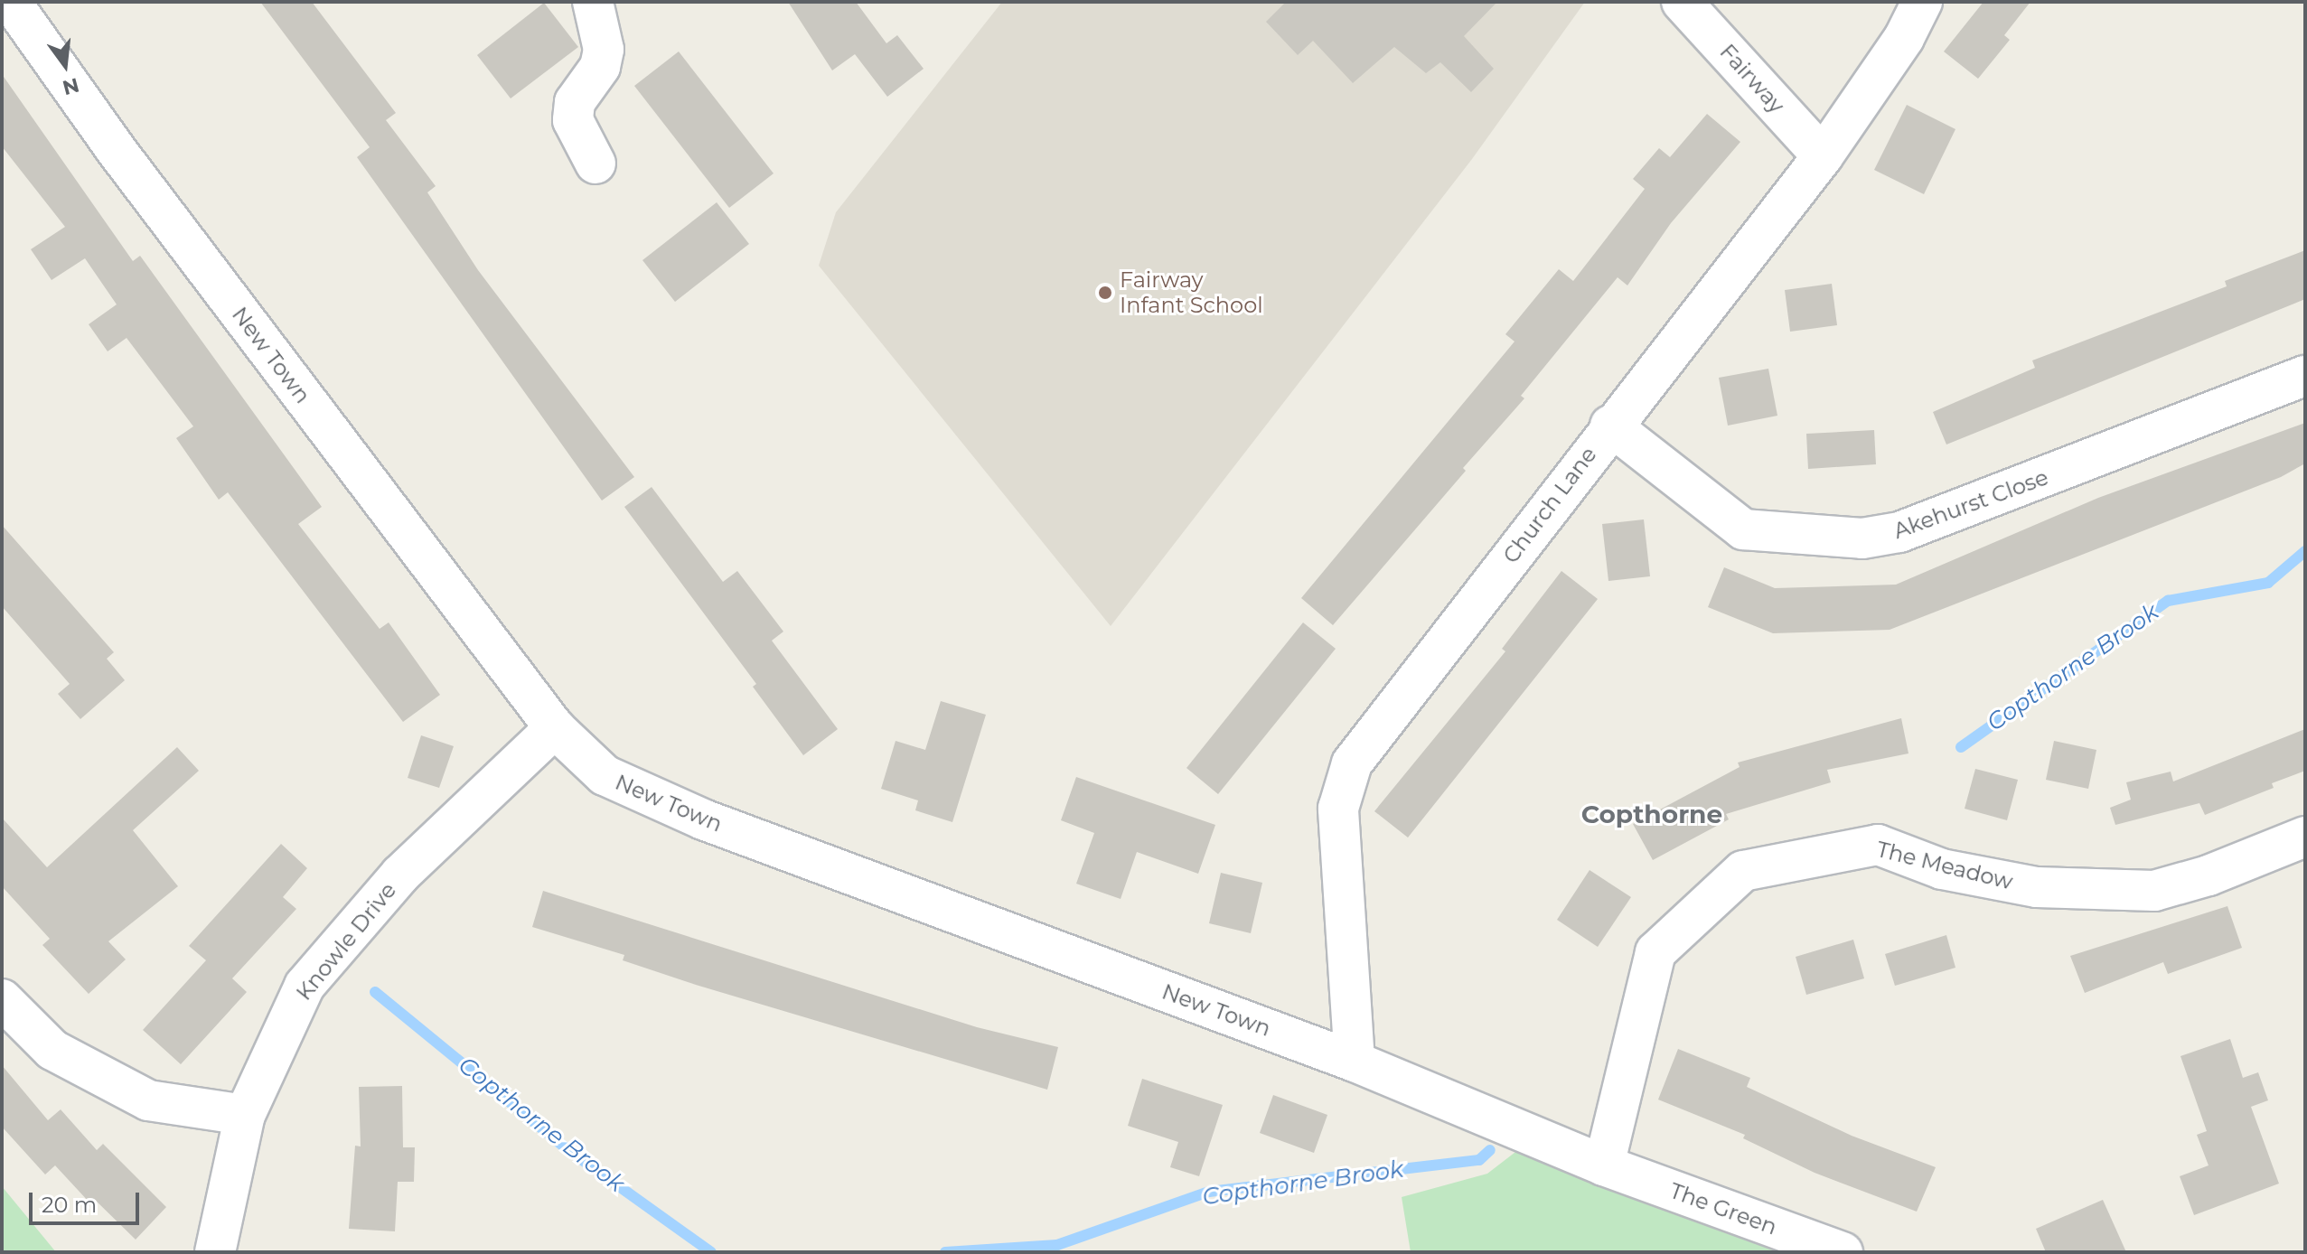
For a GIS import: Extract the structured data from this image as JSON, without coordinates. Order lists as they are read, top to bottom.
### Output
{
  "streets": {
    "street": [
      "Fairway",
      "New Town",
      "Akehurst Close",
      "Church Lane",
      "The Meadow",
      "Knowle Drive",
      "The Green"
    ]
  },
  "crossings": [
    ["Fairway", "Church Lane"],
    ["New Town", "Church Lane"],
    ["New Town", "The Meadow"],
    ["New Town", "Knowle Drive"],
    ["New Town", "The Green"],
    ["Akehurst Close", "Church Lane"],
    ["The Meadow", "The Green"]
  ],
  "districts": ["Copthorne"],
  "water": ["Copthorne Brook"],
  "places": ["Fairway Infant School"],
  "scale_bar": "20 m",
  "north": "bottom"
}
